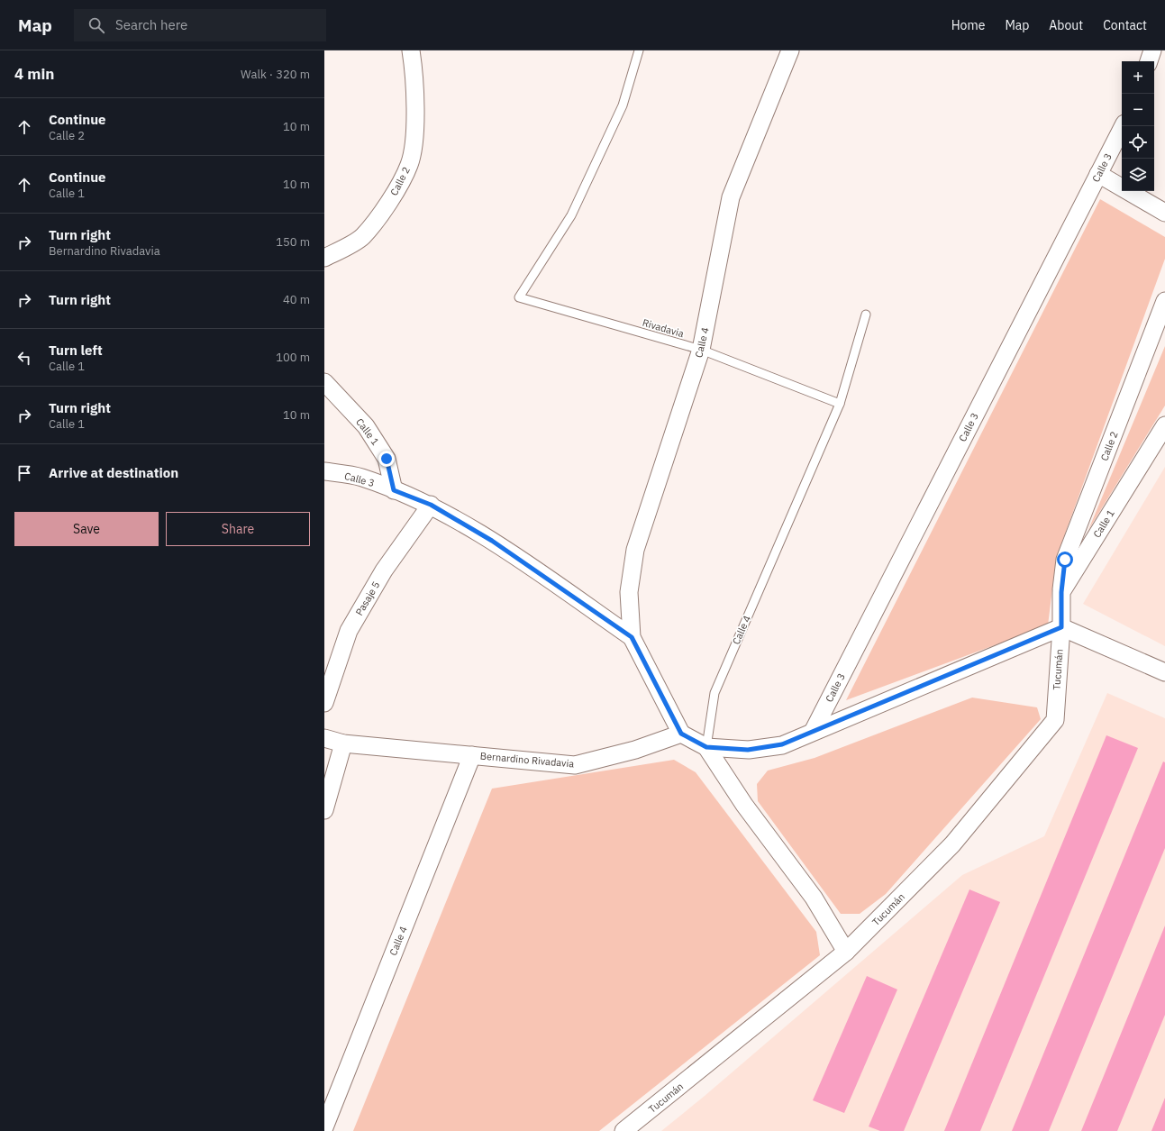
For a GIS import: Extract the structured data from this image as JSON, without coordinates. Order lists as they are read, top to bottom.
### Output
{
  "streets": {
    "street": [
      "Calle 3",
      "Calle 2",
      "Calle 4",
      "Calle 1",
      "Pasaje 5",
      "Tucumán",
      "Bernardino Rivadavia"
    ],
    "lane": ["Rivadavia"]
  },
  "crossings": [
    ["Calle 3", "Calle 1"],
    ["Calle 2", "Calle 1"],
    ["Rivadavia", "Calle 4"],
    ["Calle 4", "Bernardino Rivadavia"]
  ],
  "page": {
    "header": "Map",
    "search": "Search here",
    "nav": [
      "Home",
      "Map",
      "About",
      "Contact"
    ],
    "heading": ["4 min", "Walk · 320 m"],
    "map_buttons": ["+", "−"],
    "list": [
      ["Continue", "Calle 2", "10 m"],
      ["Continue", "Calle 1", "10 m"],
      ["Turn right", "Bernardino Rivadavia", "150 m"],
      ["Turn right", "40 m"],
      ["Turn left", "Calle 1", "100 m"],
      ["Turn right", "Calle 1", "10 m"],
      "Arrive at destination"
    ],
    "buttons": ["Save", "Share"]
  }
}
